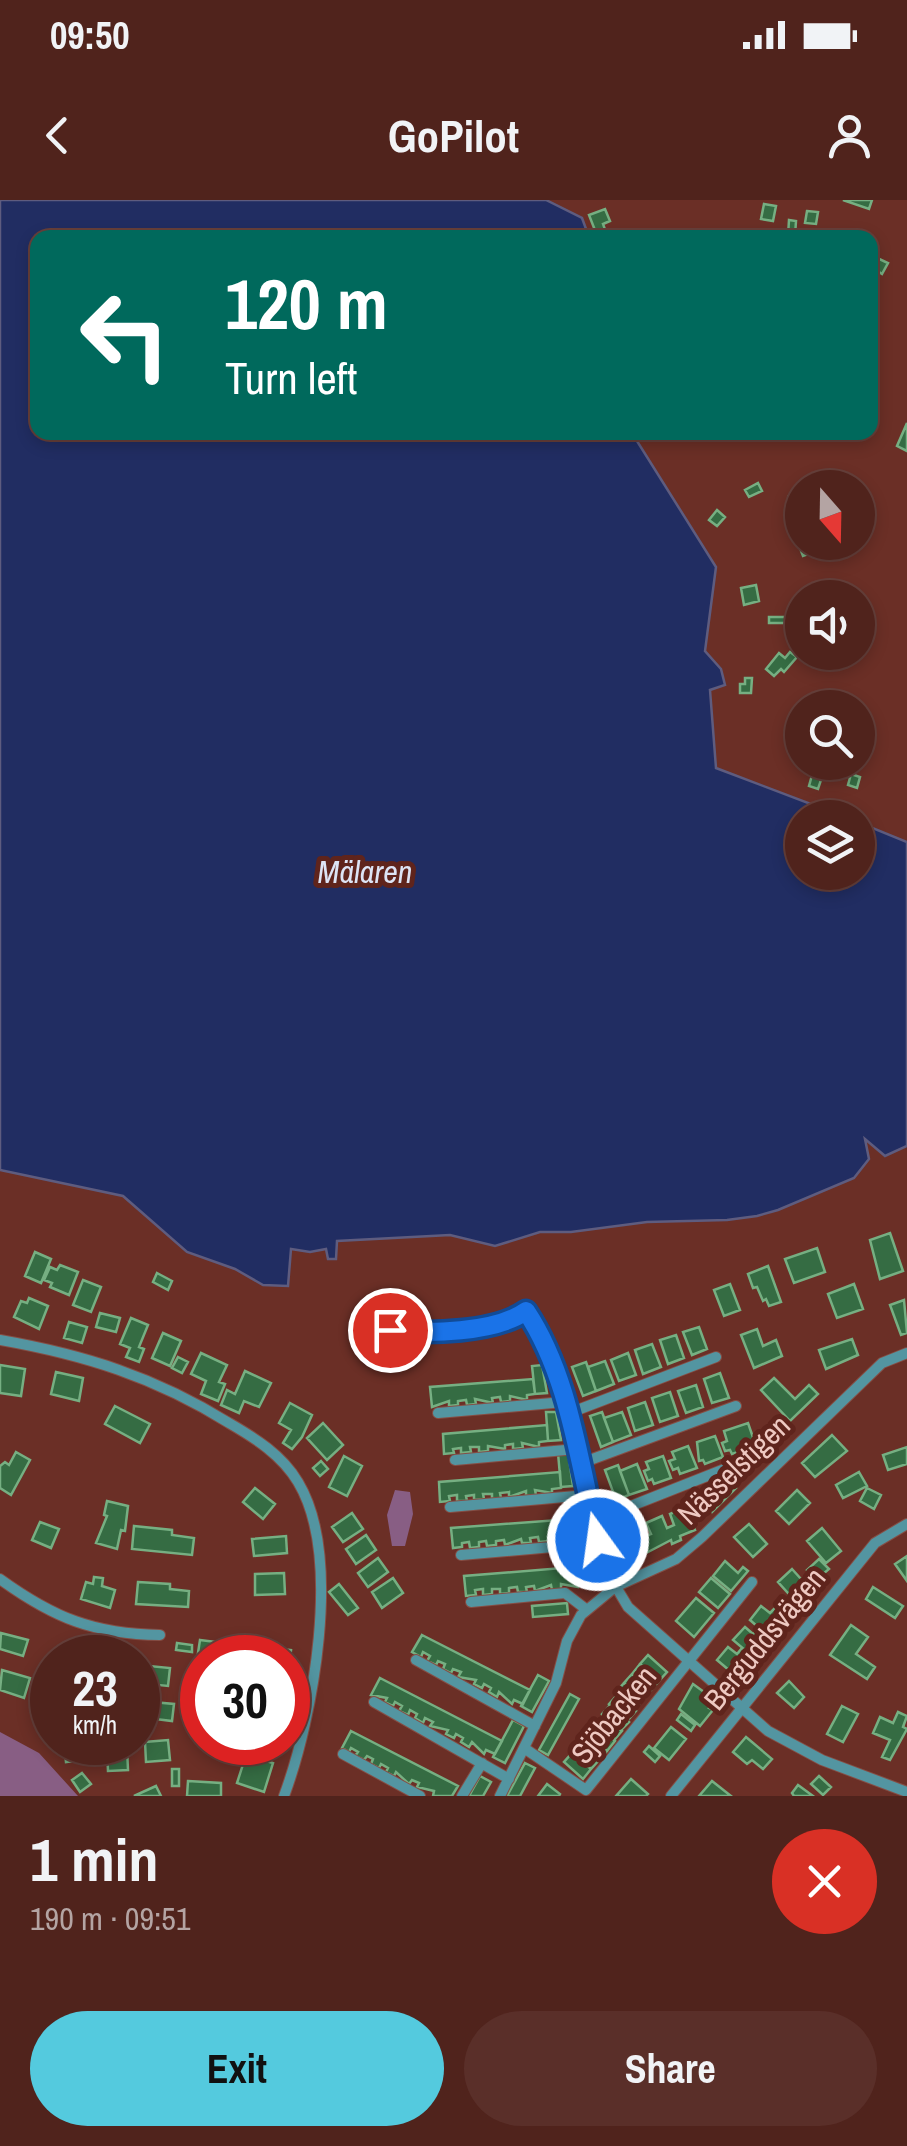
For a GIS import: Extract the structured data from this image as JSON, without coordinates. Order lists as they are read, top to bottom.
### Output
{
  "streets": {
    "street": ["Nässelstigen", "Berguddsvägen", "Sjöbacken"]
  },
  "crossings": [
    ["Nässelstigen", "Sjöbacken"],
    ["Berguddsvägen", "Sjöbacken"]
  ],
  "water": ["Mälaren"],
  "north": "bottom",
  "page": {
    "status": "09:50",
    "header": "GoPilot",
    "turn": ["120 m", "Turn left"],
    "speed": "23 km/h",
    "limit": "30",
    "heading": ["1 min", "190 m · 09:51"],
    "buttons": ["Exit", "Share"]
  }
}
